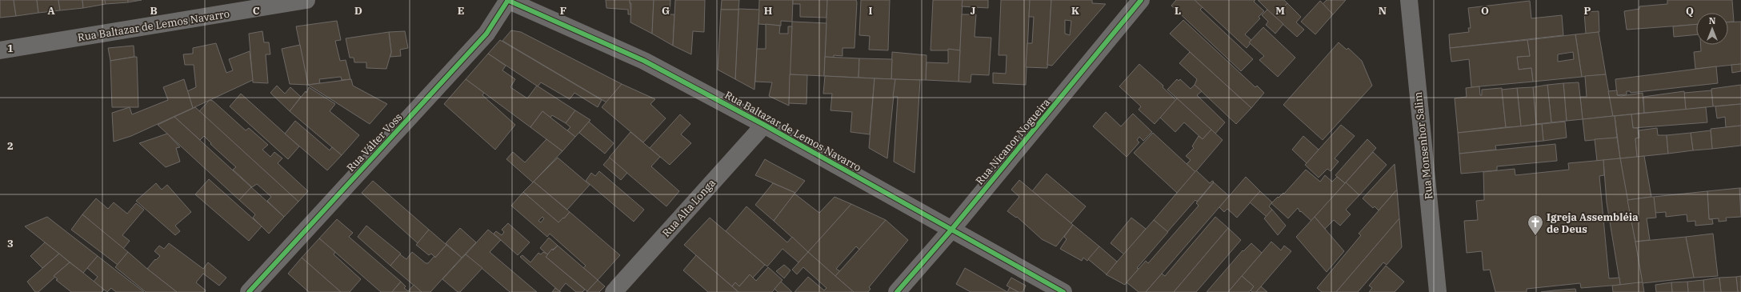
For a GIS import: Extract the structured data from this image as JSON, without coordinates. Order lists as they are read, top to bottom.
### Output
{
  "streets": {
    "street": [
      "Rua Baltazar de Lemos Navarro",
      "Rua Nicanor Nogueira",
      "Rua Válter Voss",
      "Rua Monsenhor Salim",
      "Rua Alta Longa"
    ]
  },
  "crossings": [
    ["Rua Baltazar de Lemos Navarro", "Rua Nicanor Nogueira"],
    ["Rua Baltazar de Lemos Navarro", "Rua Válter Voss"],
    ["Rua Baltazar de Lemos Navarro", "Rua Alta Longa"]
  ],
  "places": {
    "church": ["Igreja Assembléia de Deus"]
  },
  "north": "top",
  "grid": {
    "columns": [
      "A",
      "B",
      "C",
      "D",
      "E",
      "F",
      "G",
      "H",
      "I",
      "J",
      "K",
      "L",
      "M",
      "N",
      "O",
      "P",
      "Q"
    ],
    "rows": ["1", "2", "3"]
  }
}
